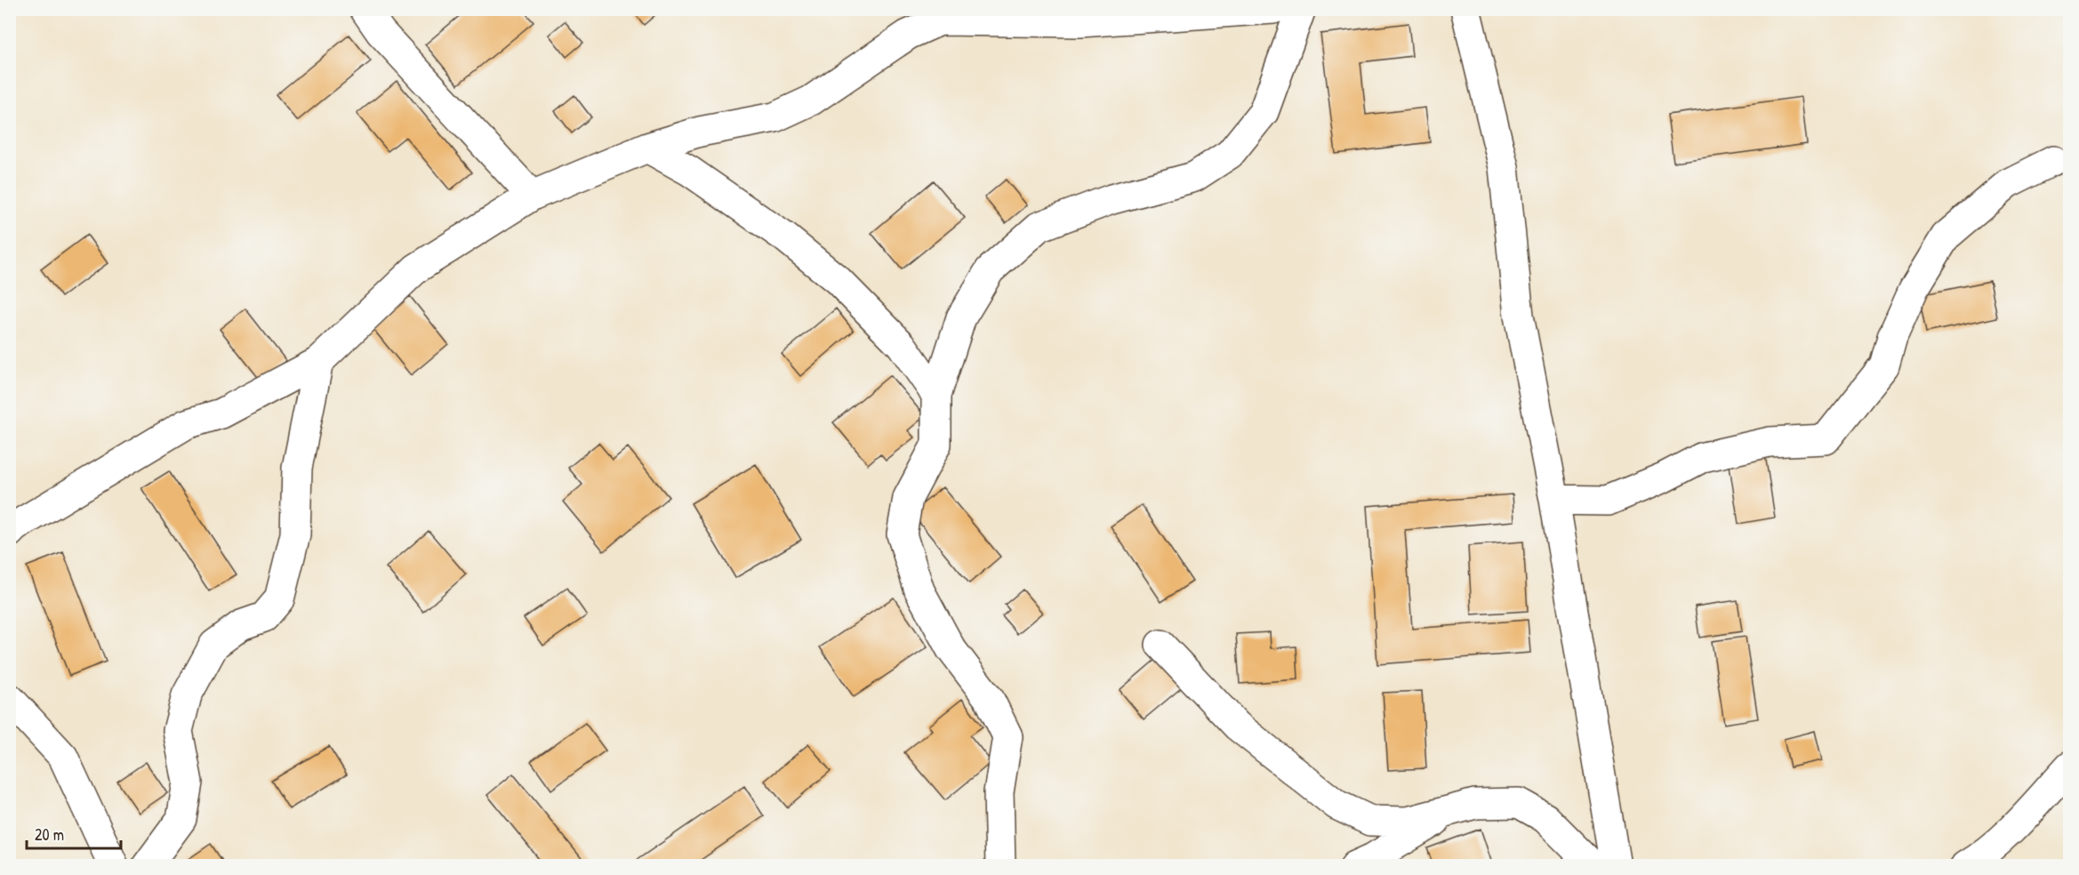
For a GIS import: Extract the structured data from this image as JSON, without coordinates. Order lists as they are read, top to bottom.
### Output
{
  "scale_bar": "20 m"
}
